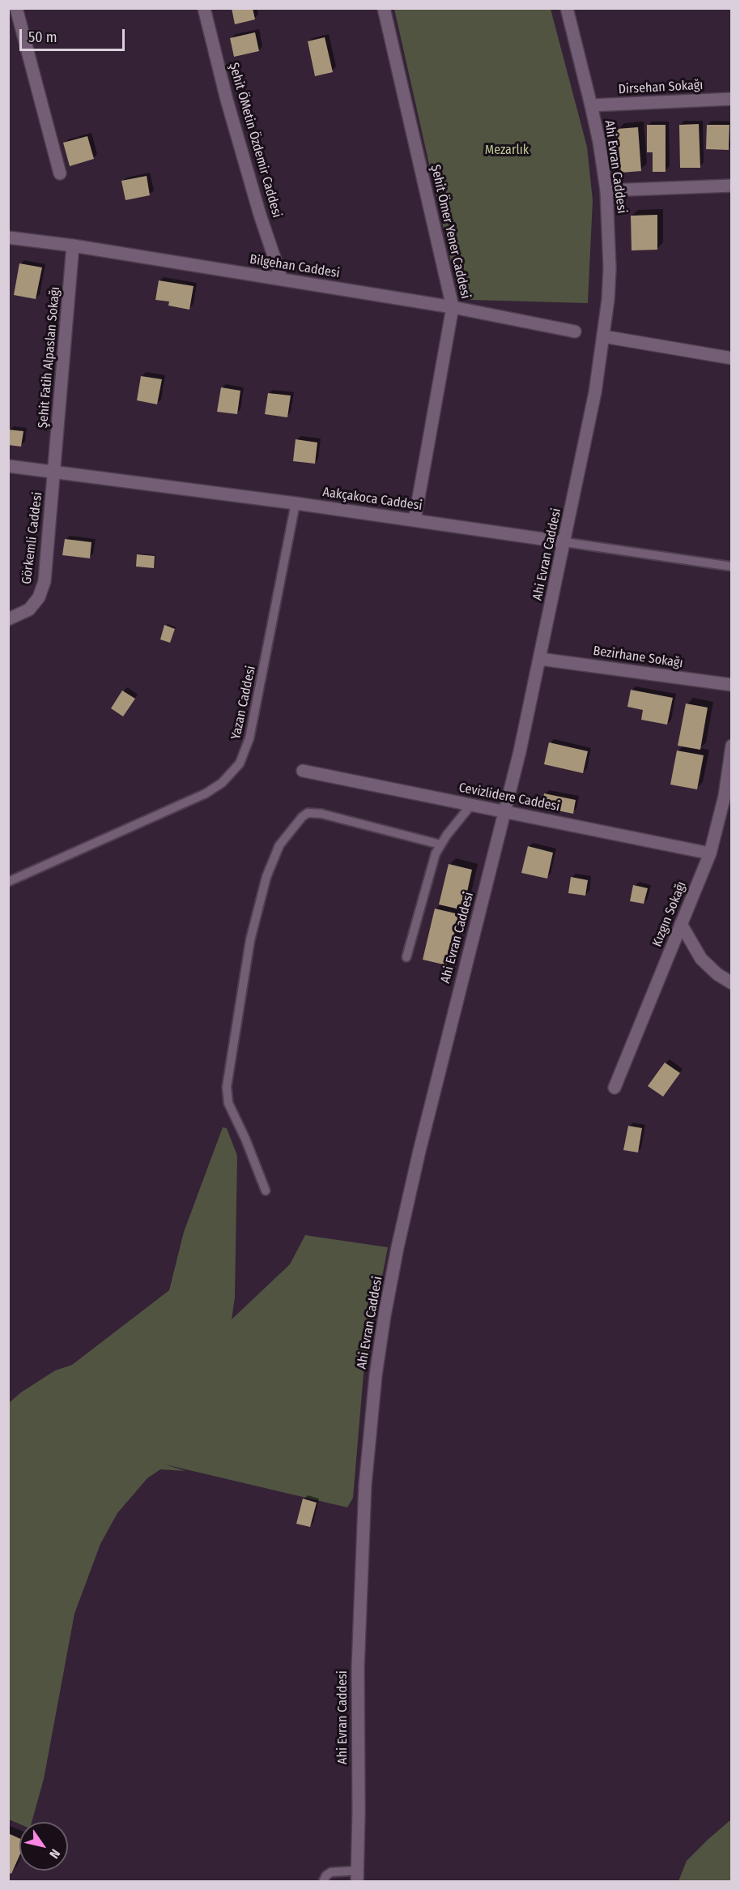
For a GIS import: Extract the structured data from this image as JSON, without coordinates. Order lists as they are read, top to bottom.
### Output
{
  "streets": {
    "street": [
      "Dirsehan Sokağı",
      "Şehit ÖMetin Özdemir Caddesi",
      "Ahi Evran Caddesi",
      "Şehit Ömer Yener Caddesi",
      "Bilgehan Caddesi",
      "Şehit Fatih Alpaslan Sokağı",
      "Aakçakoca Caddesi",
      "Görkemli Caddesi",
      "Bezirhane Sokağı",
      "Cevizlidere Caddesi",
      "Kızgın Sokağı"
    ],
    "lane": ["Yazan Caddesi"]
  },
  "crossings": [
    ["Dirsehan Sokağı", "Ahi Evran Caddesi"],
    ["Şehit ÖMetin Özdemir Caddesi", "Bilgehan Caddesi"],
    ["Ahi Evran Caddesi", "Aakçakoca Caddesi"],
    ["Ahi Evran Caddesi", "Bezirhane Sokağı"],
    ["Ahi Evran Caddesi", "Cevizlidere Caddesi"],
    ["Şehit Ömer Yener Caddesi", "Bilgehan Caddesi"],
    ["Şehit Ömer Yener Caddesi", "Aakçakoca Caddesi"],
    ["Bilgehan Caddesi", "Şehit Fatih Alpaslan Sokağı"],
    ["Şehit Fatih Alpaslan Sokağı", "Aakçakoca Caddesi"],
    ["Şehit Fatih Alpaslan Sokağı", "Görkemli Caddesi"],
    ["Aakçakoca Caddesi", "Görkemli Caddesi"],
    ["Aakçakoca Caddesi", "Yazan Caddesi"],
    ["Cevizlidere Caddesi", "Kızgın Sokağı"]
  ],
  "parks": ["Mezarlık"],
  "scale_bar": "50 m",
  "north": "bottom right"
}
